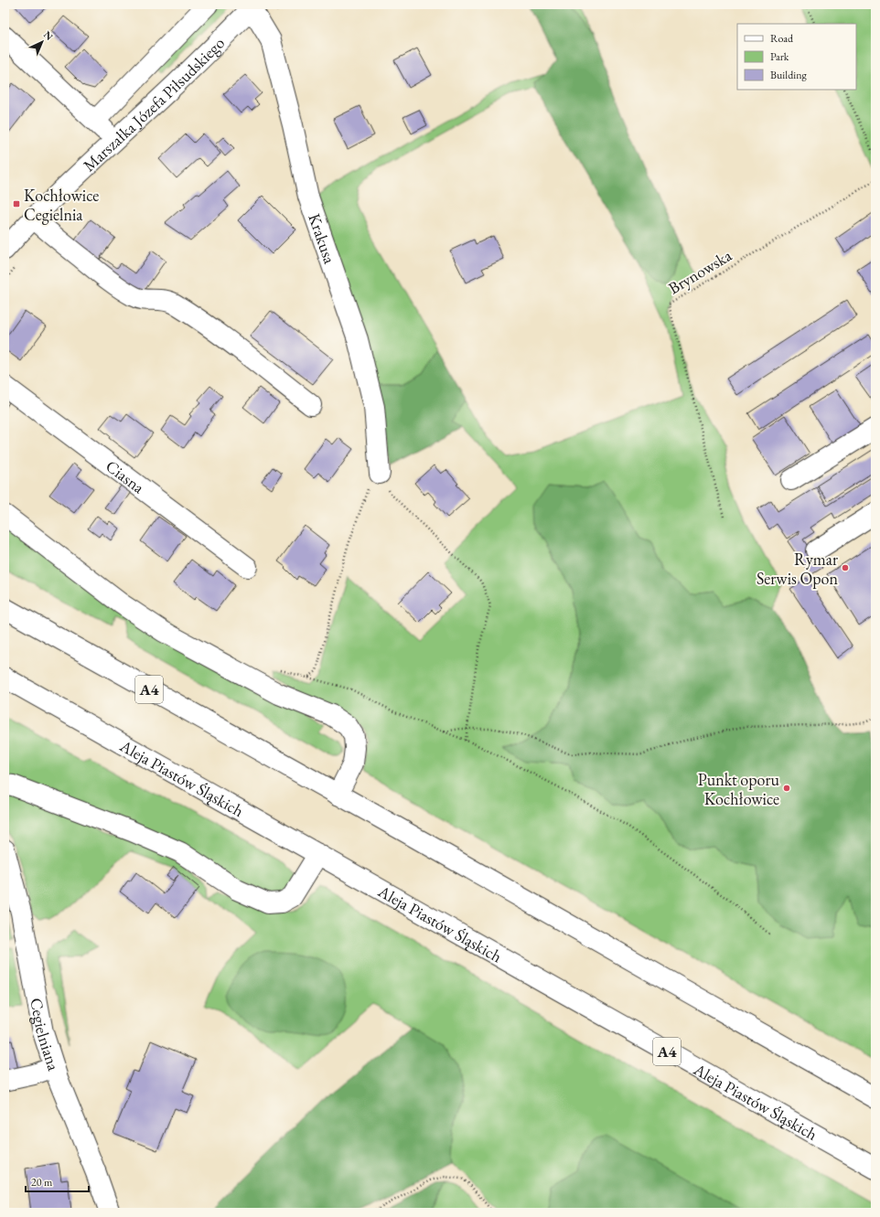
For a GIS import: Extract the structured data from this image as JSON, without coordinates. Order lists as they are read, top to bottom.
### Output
{
  "streets": {
    "main road": [
      "Marszałka Józefa Piłsudskiego",
      "Krakusa",
      "Ciasna",
      "A4",
      "Aleja Piastów Śląskich",
      "Cegielniana"
    ],
    "path": ["Brynowska"]
  },
  "crossings": [
    ["Marszałka Józefa Piłsudskiego", "Krakusa"]
  ],
  "places": {
    "transit": ["Kochłowice Cegielnia"],
    "other": ["Rymar Serwis Opon", "Punkt oporu Kochłowice"]
  },
  "legend": ["Road", "Park", "Building"],
  "scale_bar": "20 m",
  "north": "top right"
}
